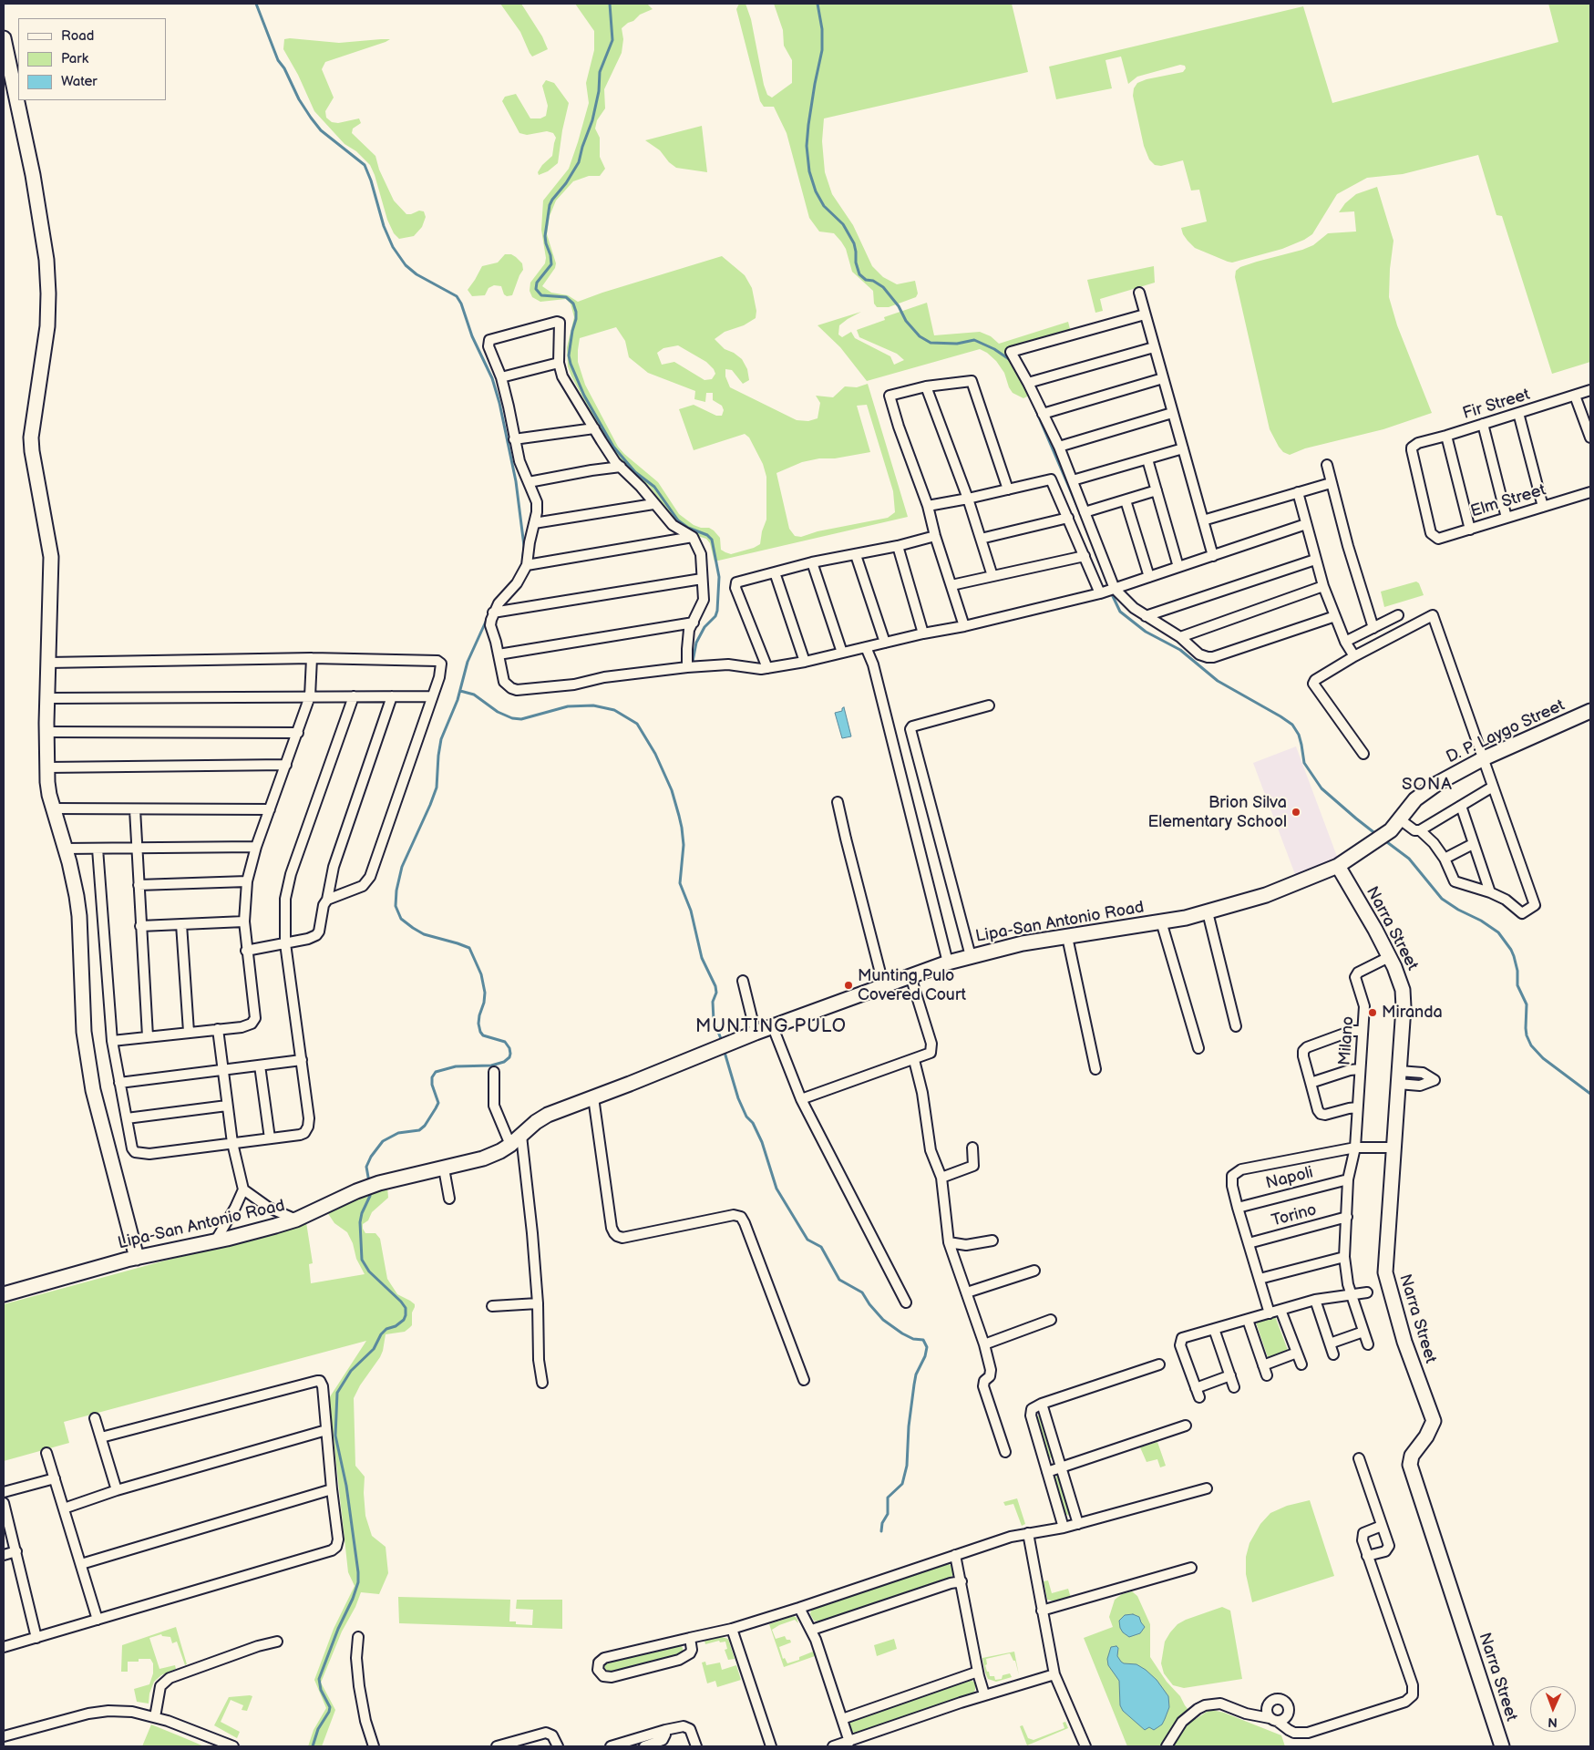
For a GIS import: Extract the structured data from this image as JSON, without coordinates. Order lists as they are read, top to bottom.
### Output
{
  "streets": {
    "street": [
      "Fir Street",
      "Elm Street",
      "D. P. Laygo Street",
      "Lipa-San Antonio Road",
      "Narra Street",
      "Milano",
      "Napoli",
      "Torino"
    ]
  },
  "crossings": [
    ["Fir Street", "Elm Street"],
    ["D. P. Laygo Street", "Lipa-San Antonio Road"],
    ["Lipa-San Antonio Road", "Narra Street"],
    ["Narra Street", "Milano"],
    ["Milano", "Napoli"],
    ["Milano", "Torino"]
  ],
  "districts": ["SONA", "MUNTING PULO"],
  "places": ["Brion Silva Elementary School", "Munting Pulo Covered Court", "Miranda"],
  "legend": ["Road", "Park", "Water"],
  "north": "bottom"
}
